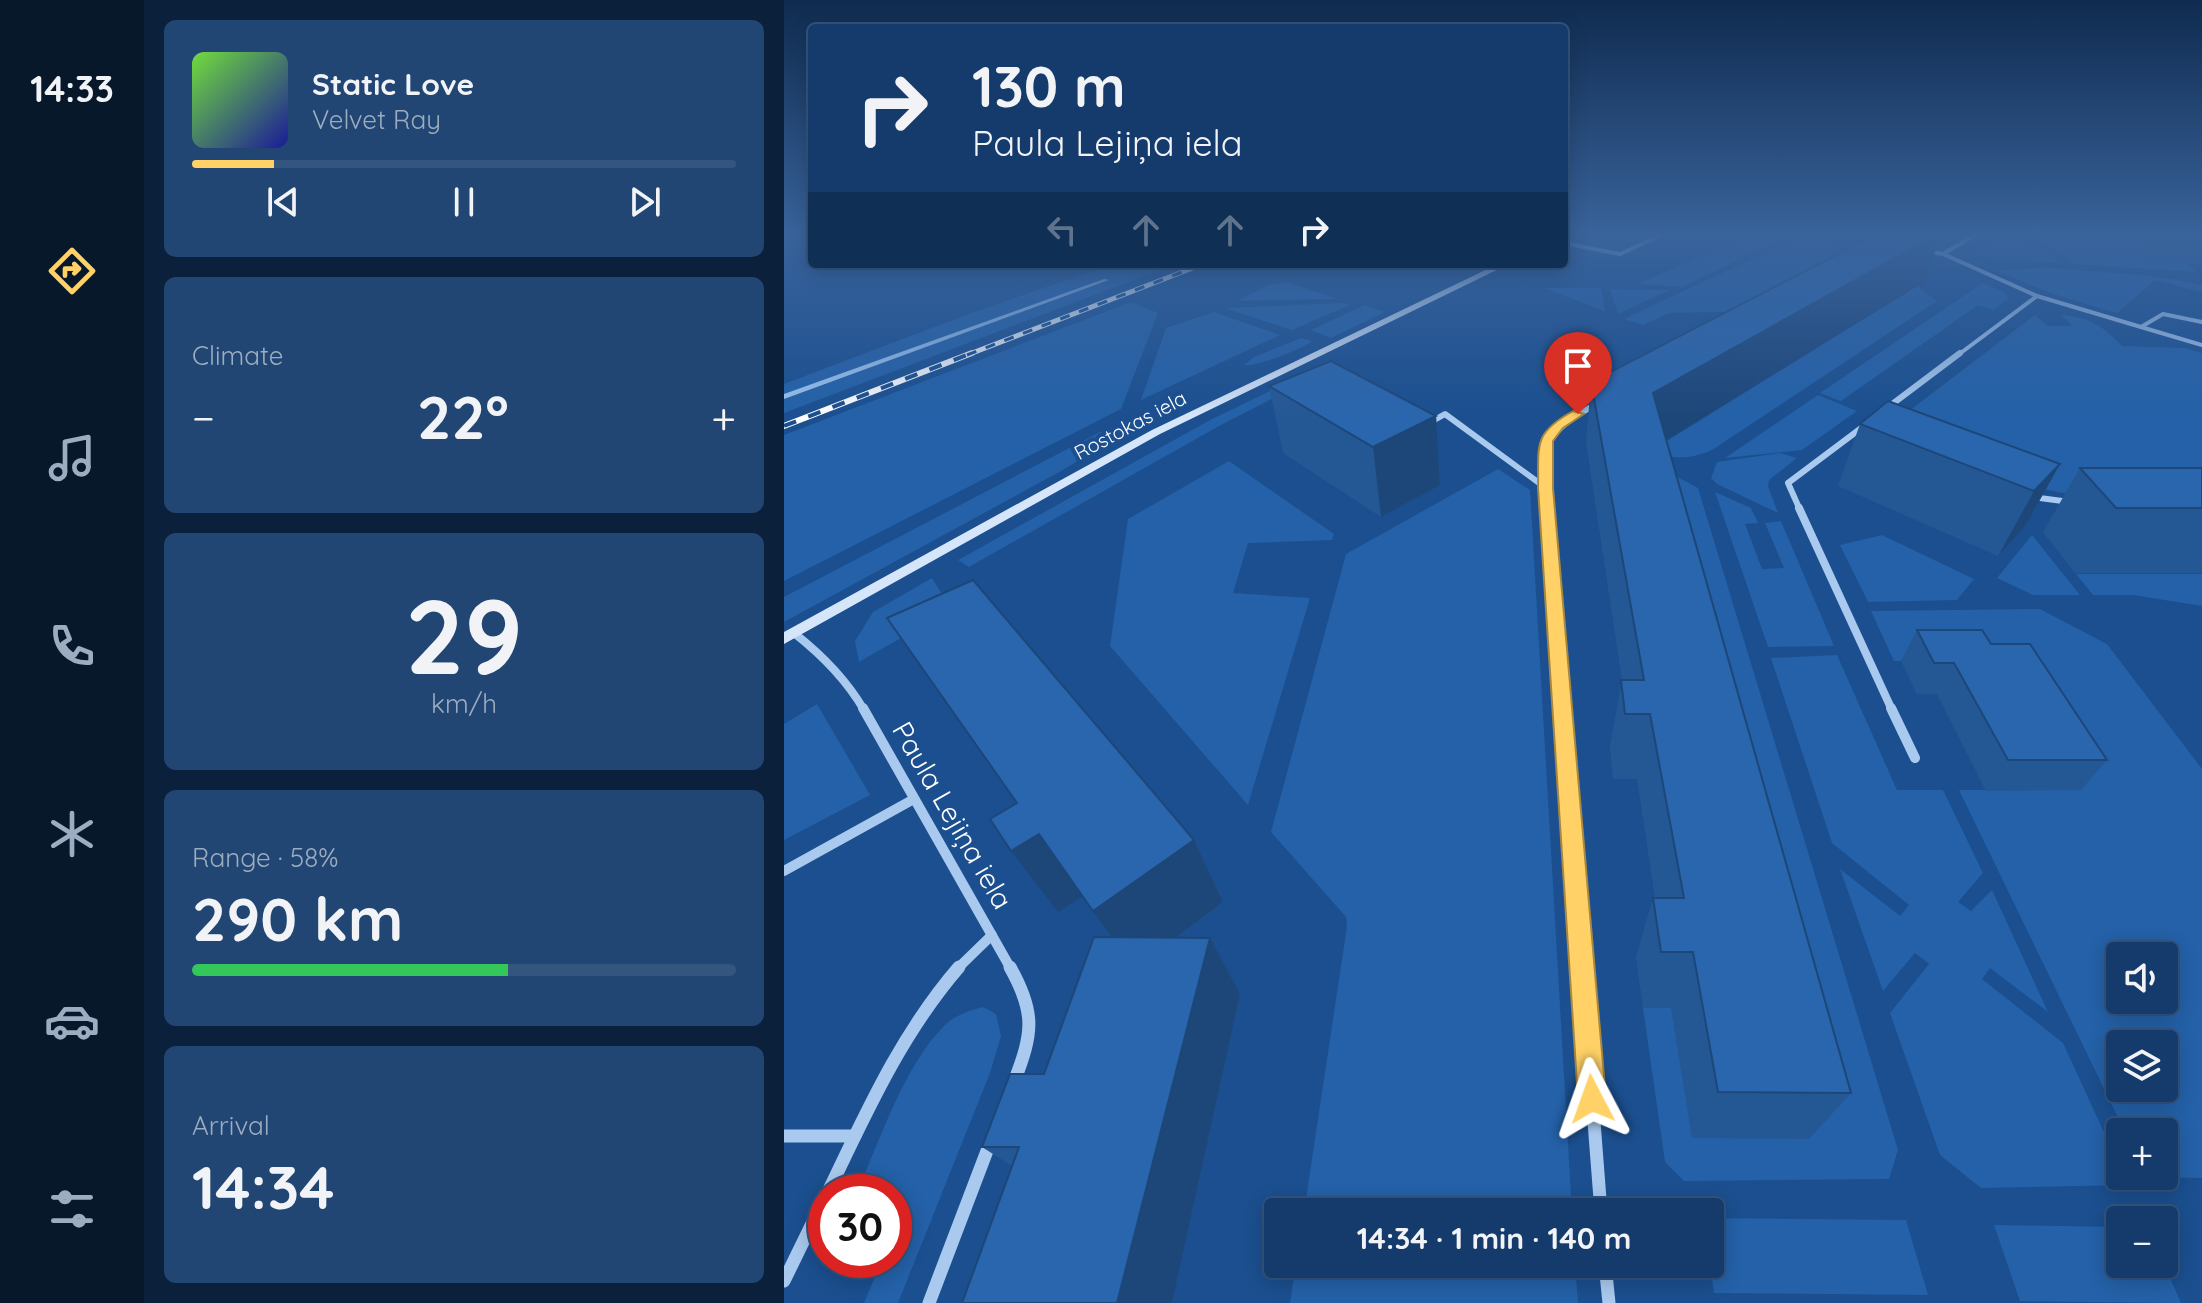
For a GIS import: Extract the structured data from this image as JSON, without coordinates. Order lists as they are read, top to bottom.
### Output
{
  "streets": {
    "street": ["Rostokas iela", "Paula Lejiņa iela"]
  },
  "crossings": [
    ["Rostokas iela", "Paula Lejiņa iela"]
  ],
  "page": {
    "tabs": "14:33",
    "turn": ["130 m", "Paula Lejiņa iela"],
    "song": ["Static Love", "Velvet Ray"],
    "tile": [
      "Climate",
      ["29", "km/h"],
      ["Range · 58%", "290 km"],
      ["Arrival", "14:34"]
    ],
    "heat": ["−", "22°", "+"],
    "map_buttons": ["+", "−"],
    "limit": "30",
    "trip": "14:34 · 1 min · 140 m"
  }
}
